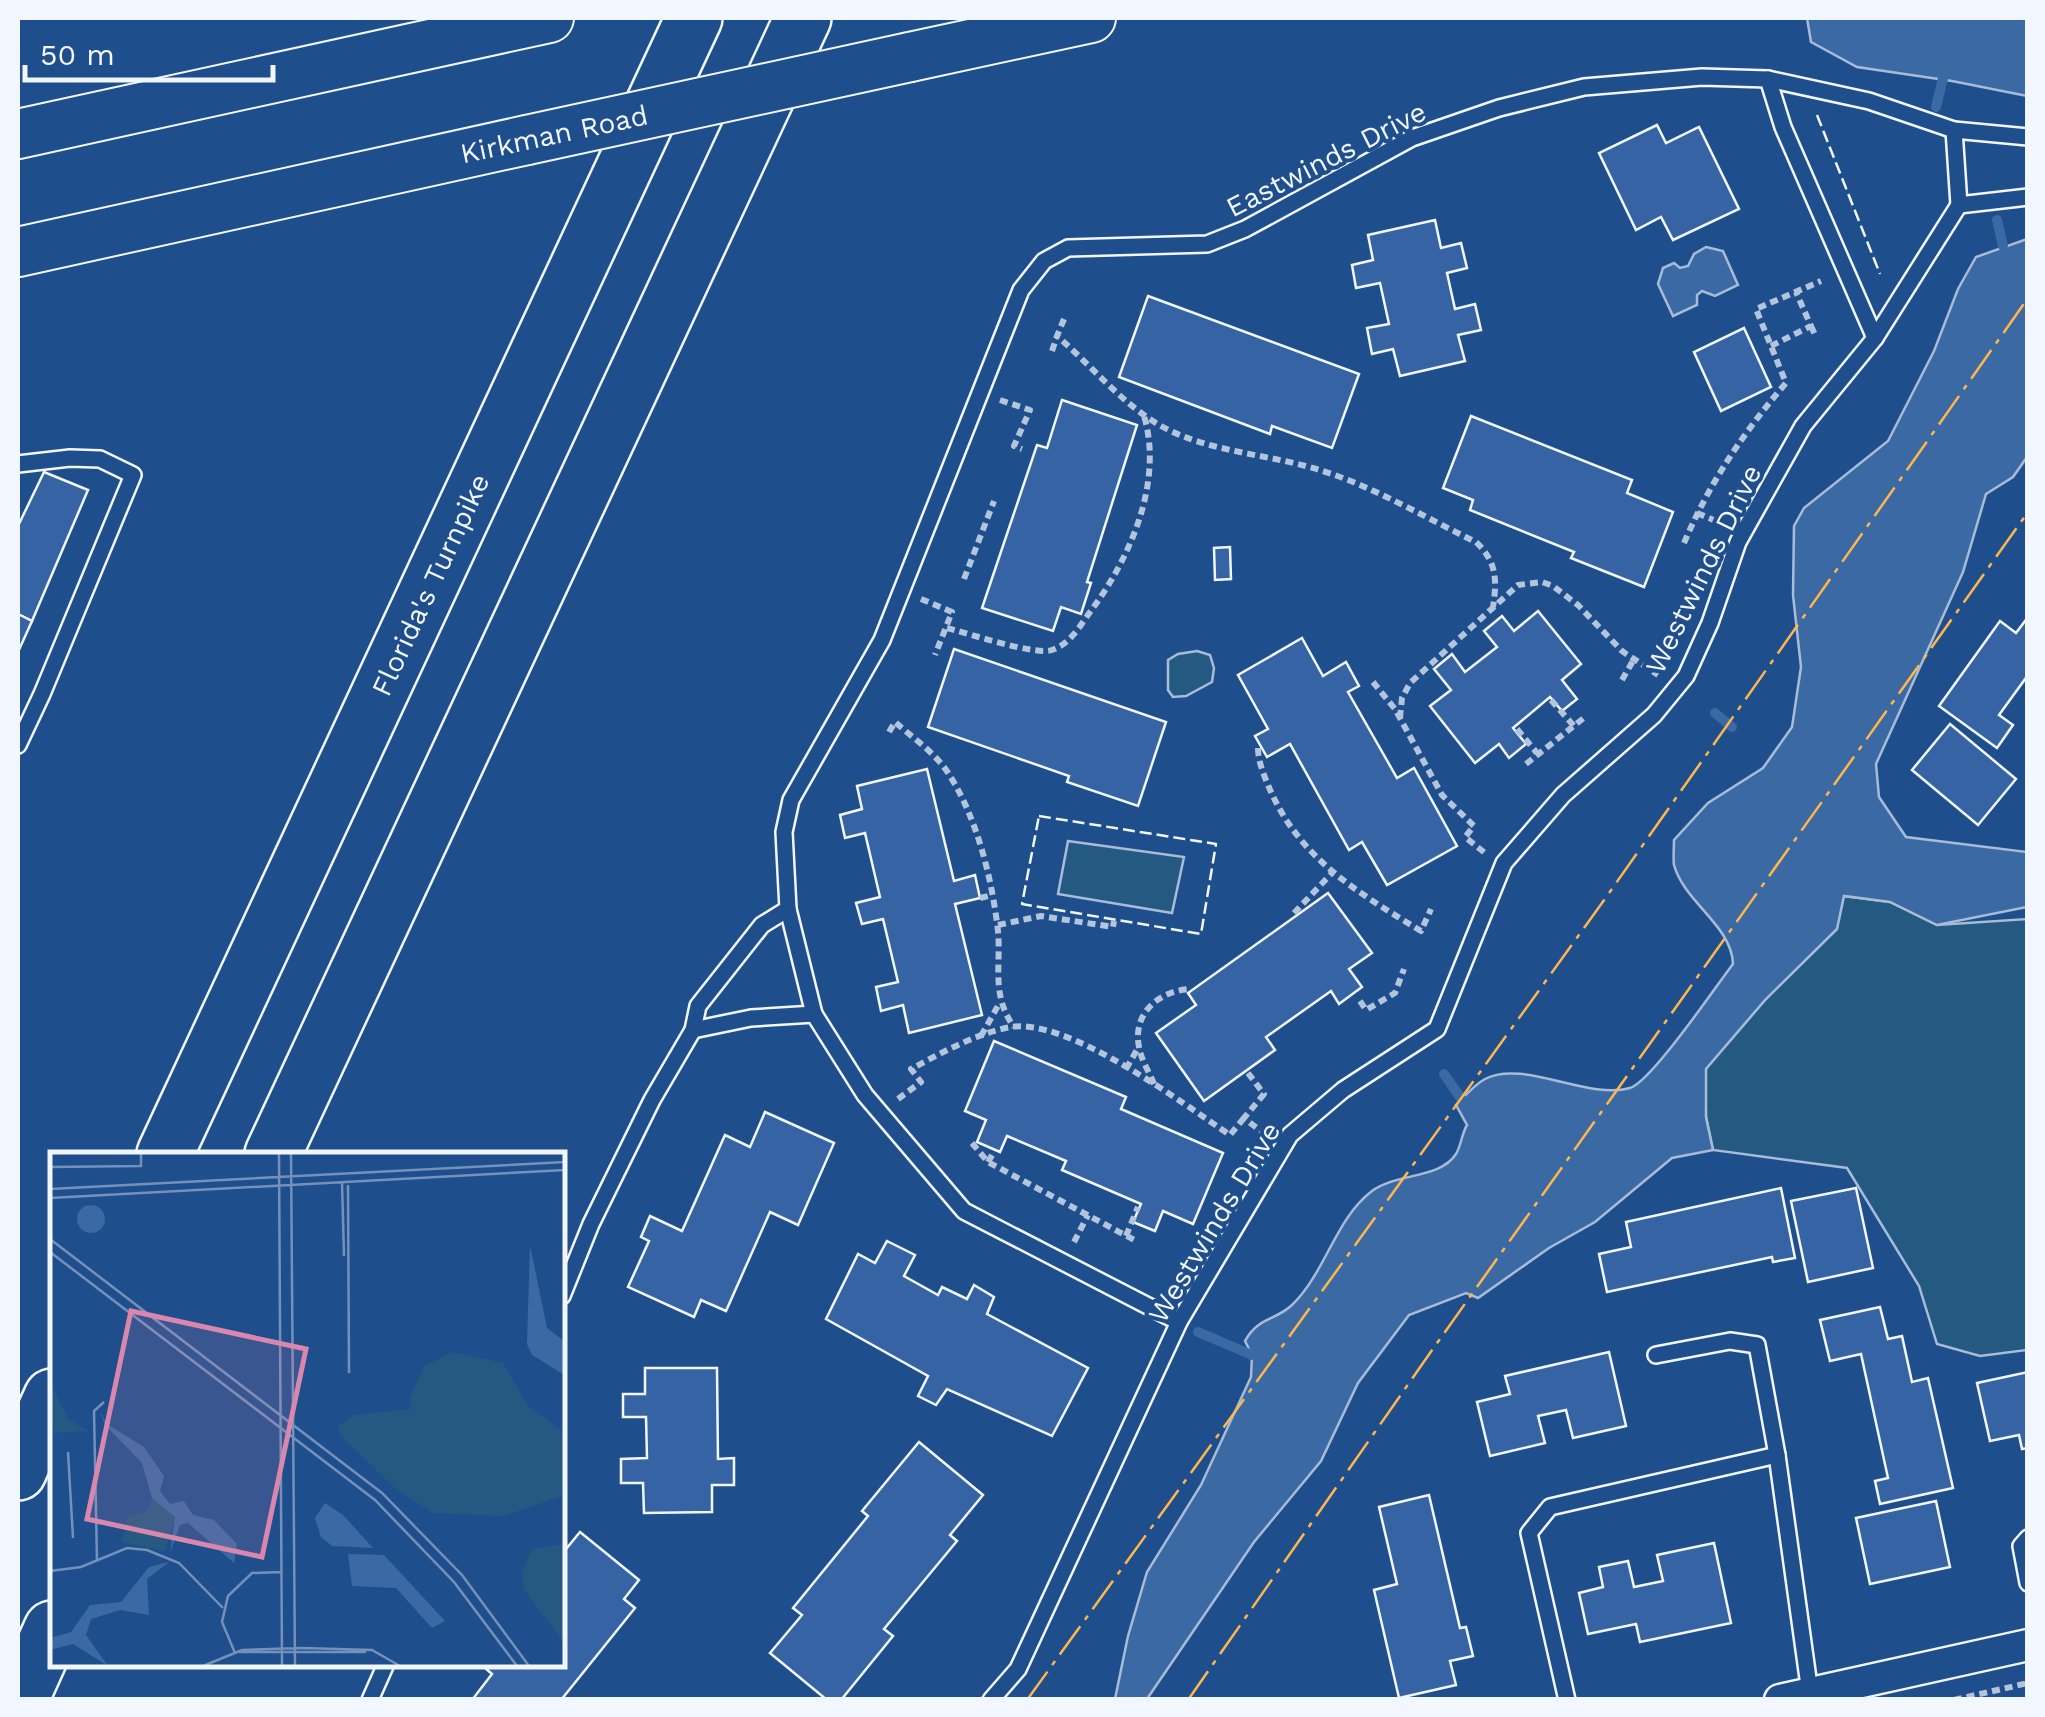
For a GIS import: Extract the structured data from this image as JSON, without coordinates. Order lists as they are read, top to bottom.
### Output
{
  "streets": {
    "highway": ["Florida's Turnpike"],
    "main road": ["Kirkman Road"],
    "lane": ["Eastwinds Drive", "Westwinds Drive"]
  },
  "crossings": [
    ["Eastwinds Drive", "Westwinds Drive"]
  ],
  "scale_bar": "50 m"
}
